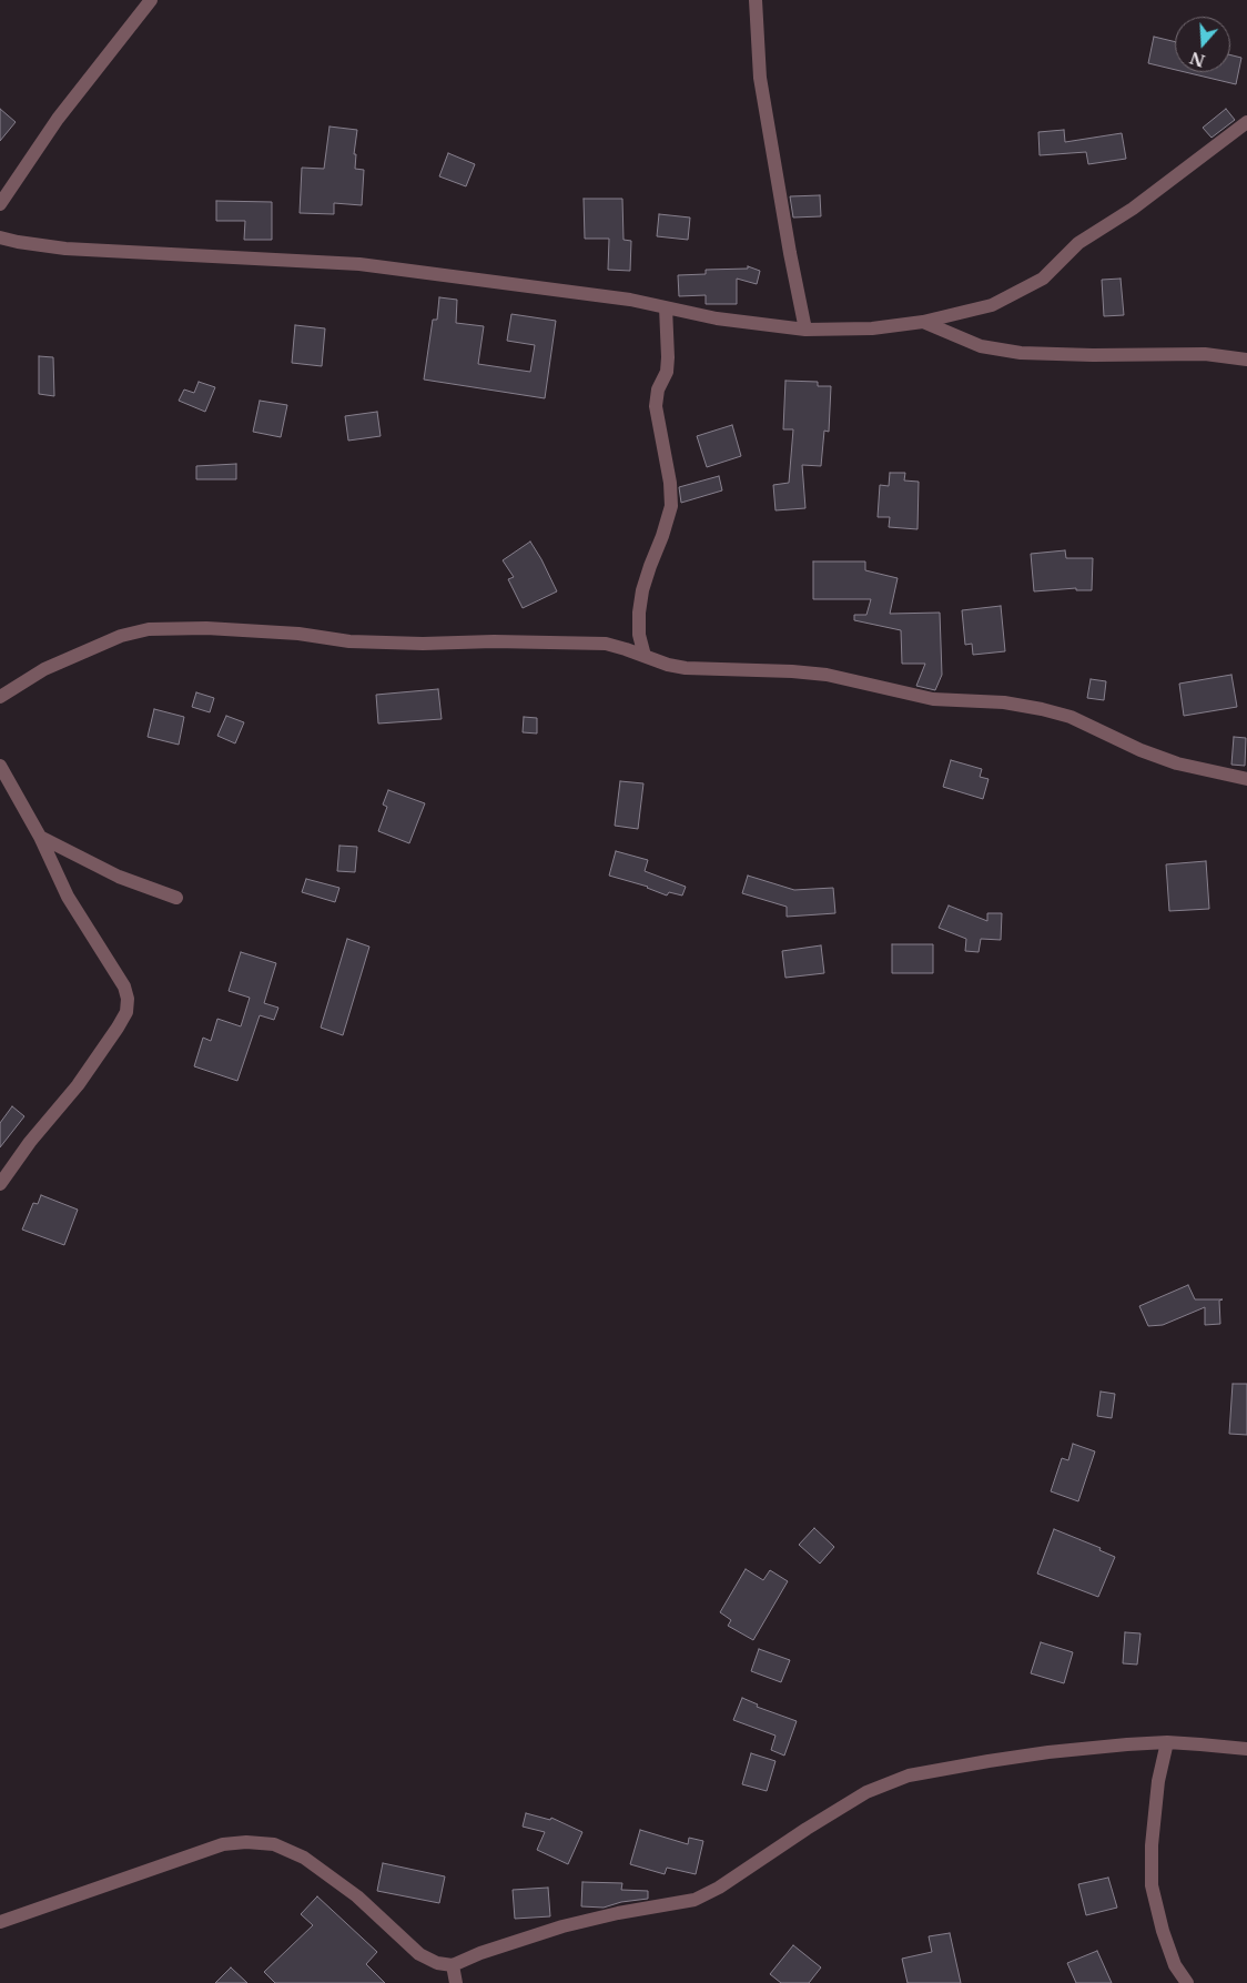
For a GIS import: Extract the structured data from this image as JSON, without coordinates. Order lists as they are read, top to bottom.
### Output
{
  "north": "bottom"
}
